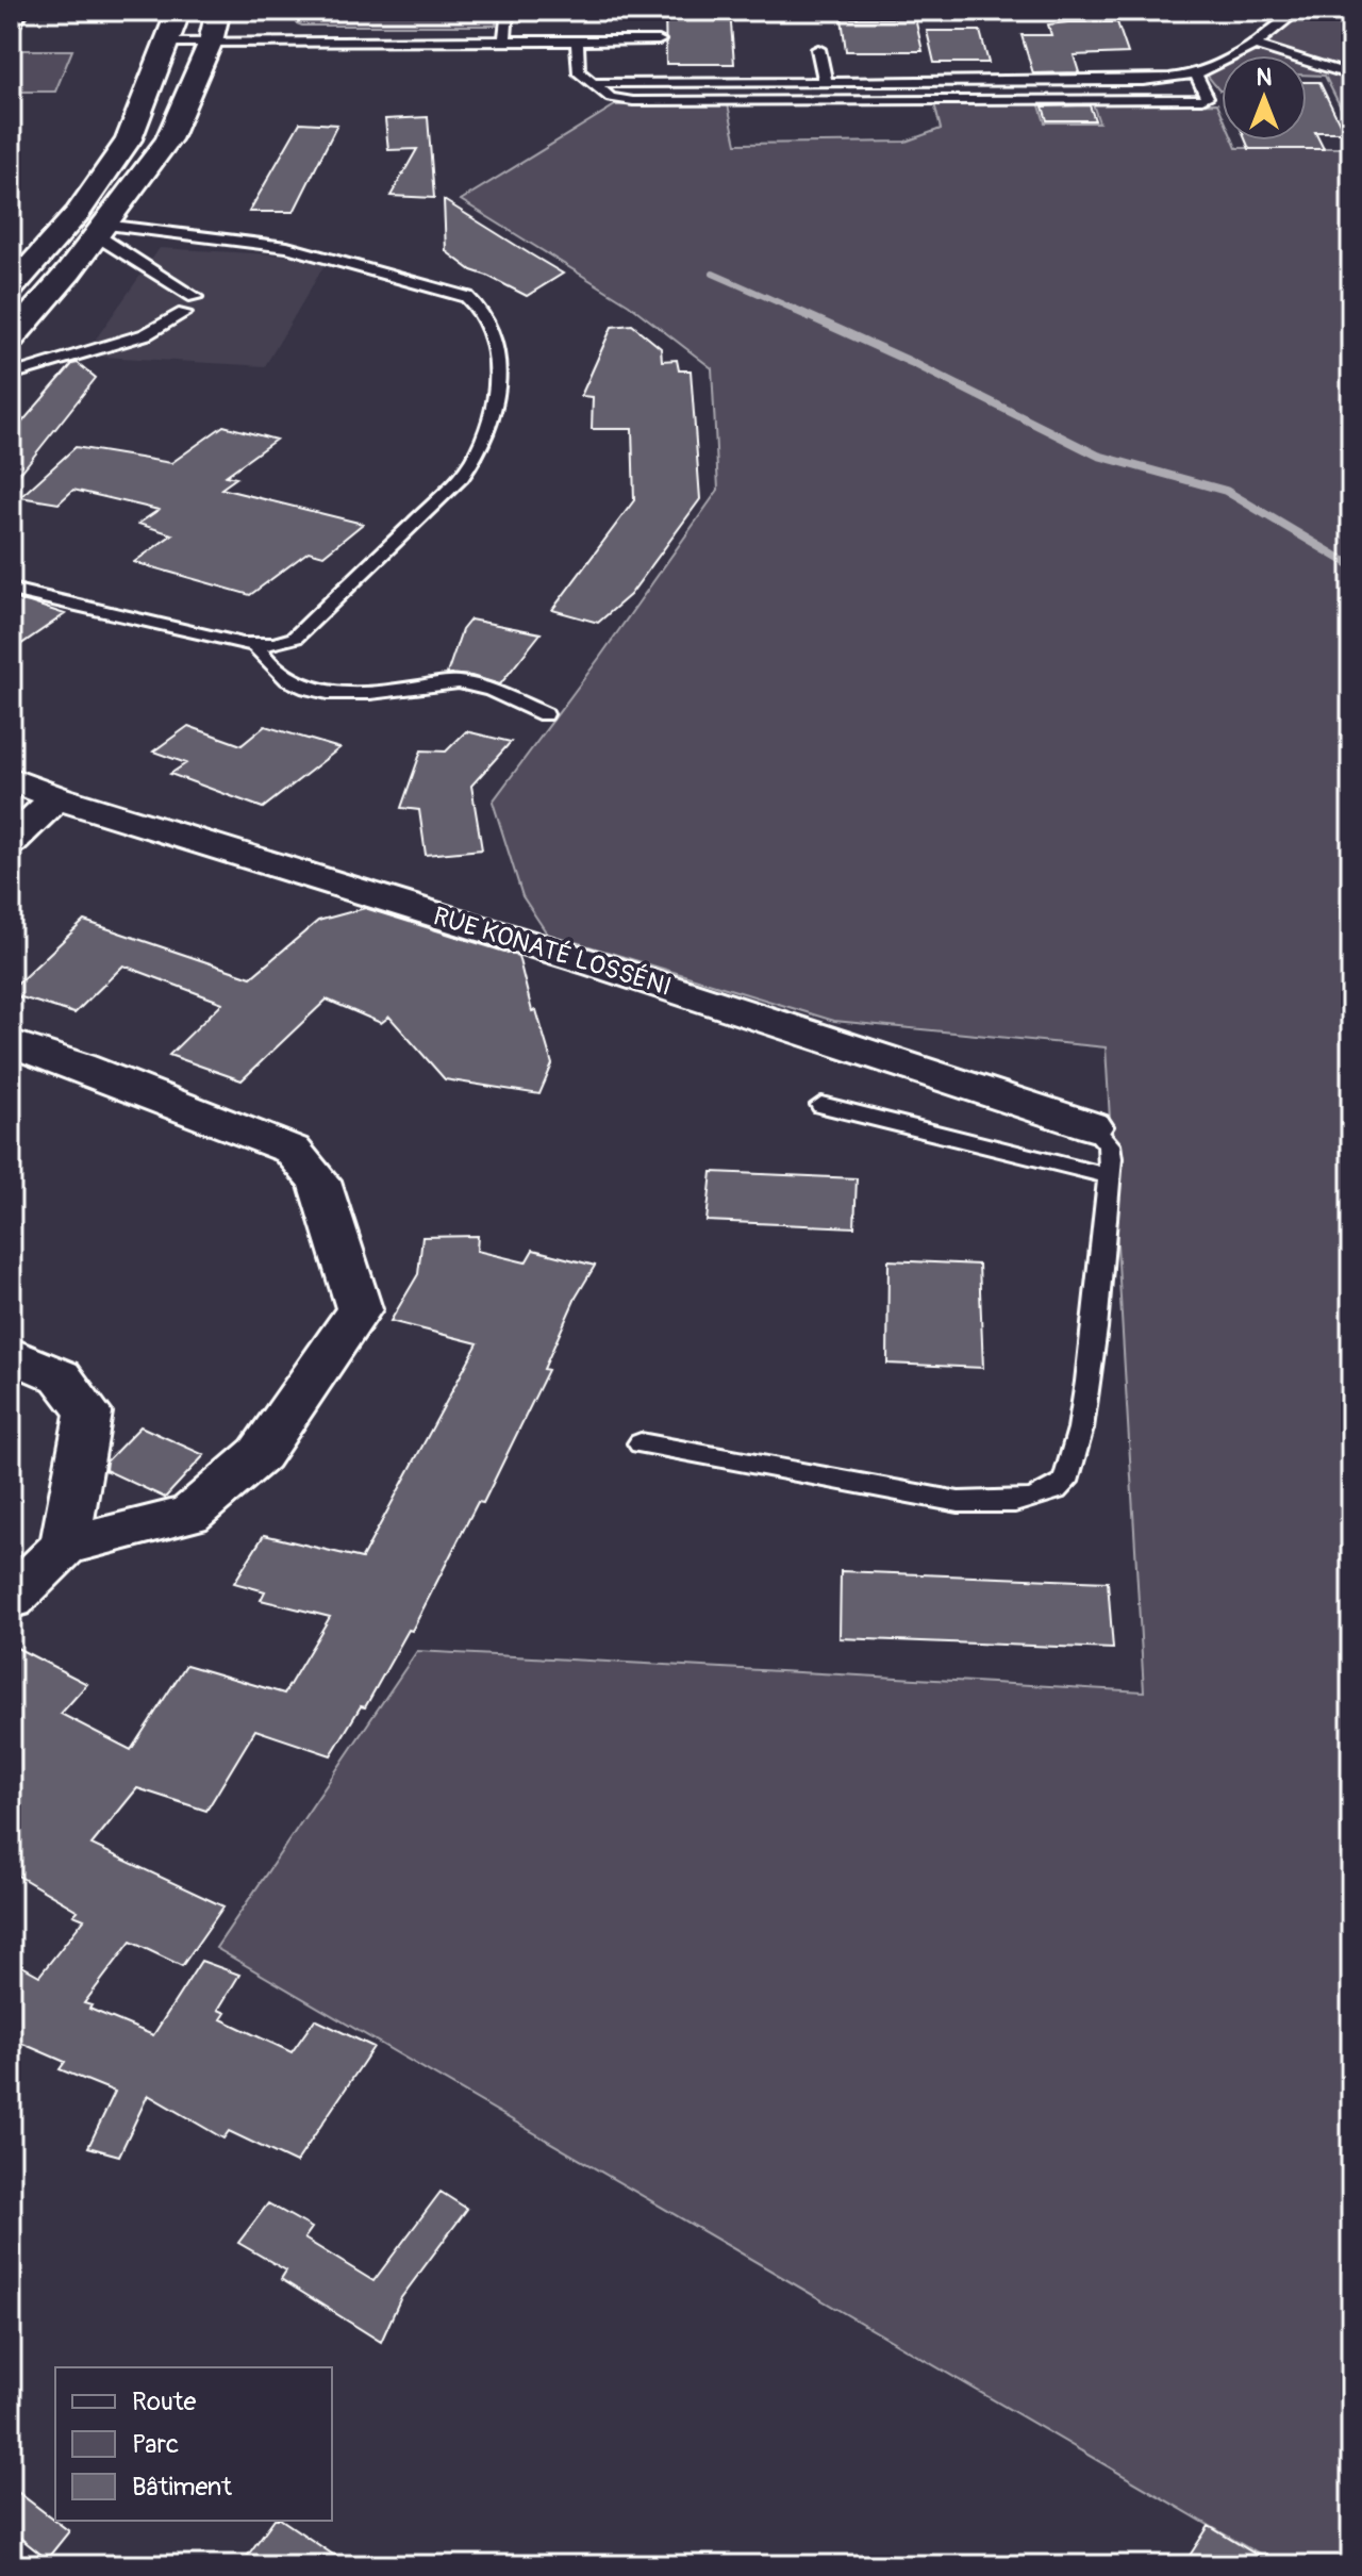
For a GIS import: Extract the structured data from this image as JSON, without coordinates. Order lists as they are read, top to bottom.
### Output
{
  "streets": {
    "street": ["RUE KONATÉ LOSSÉNI"]
  },
  "legend": ["Route", "Parc", "Bâtiment"],
  "north": "top"
}
